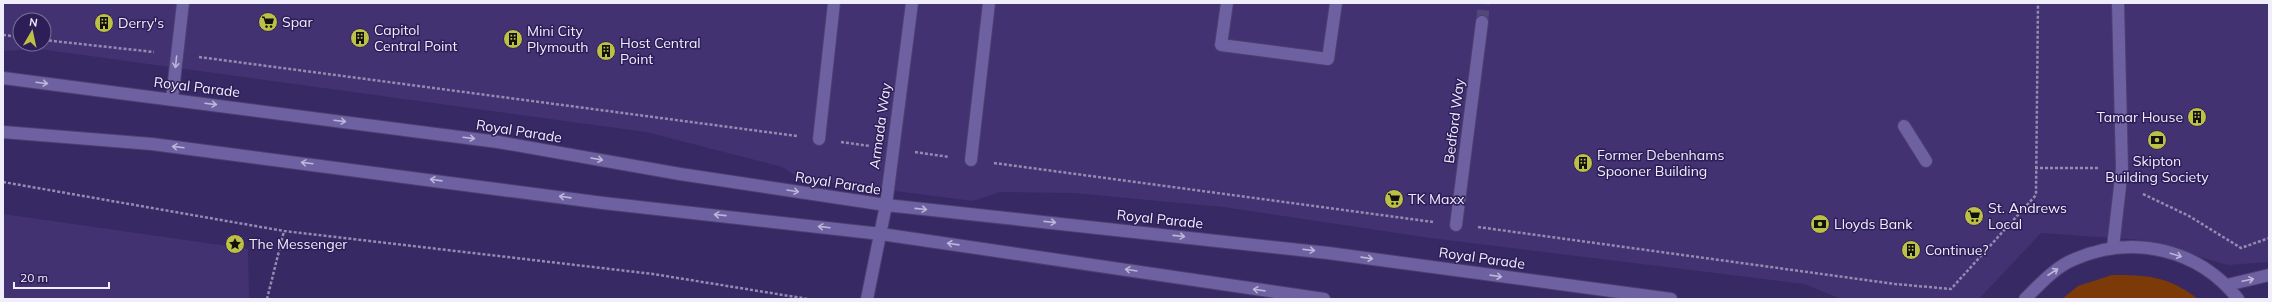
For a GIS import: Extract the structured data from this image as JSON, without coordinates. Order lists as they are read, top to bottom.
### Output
{
  "streets": {
    "street": ["Royal Parade", "Bedford Way", "Armada Way"]
  },
  "crossings": [
    ["Royal Parade", "Armada Way"]
  ],
  "places": {
    "supermarket": ["Spar", "TK Maxx", "St. Andrews Local"],
    "building": [
      "Derry's",
      "Capitol Central Point",
      "Mini City Plymouth",
      "Host Central Point",
      "Tamar House",
      "Former Debenhams Spooner Building",
      "Continue?"
    ],
    "bank": ["Skipton Building Society", "Lloyds Bank"],
    "place": ["The Messenger"]
  },
  "scale_bar": "20 m",
  "north": "top"
}
